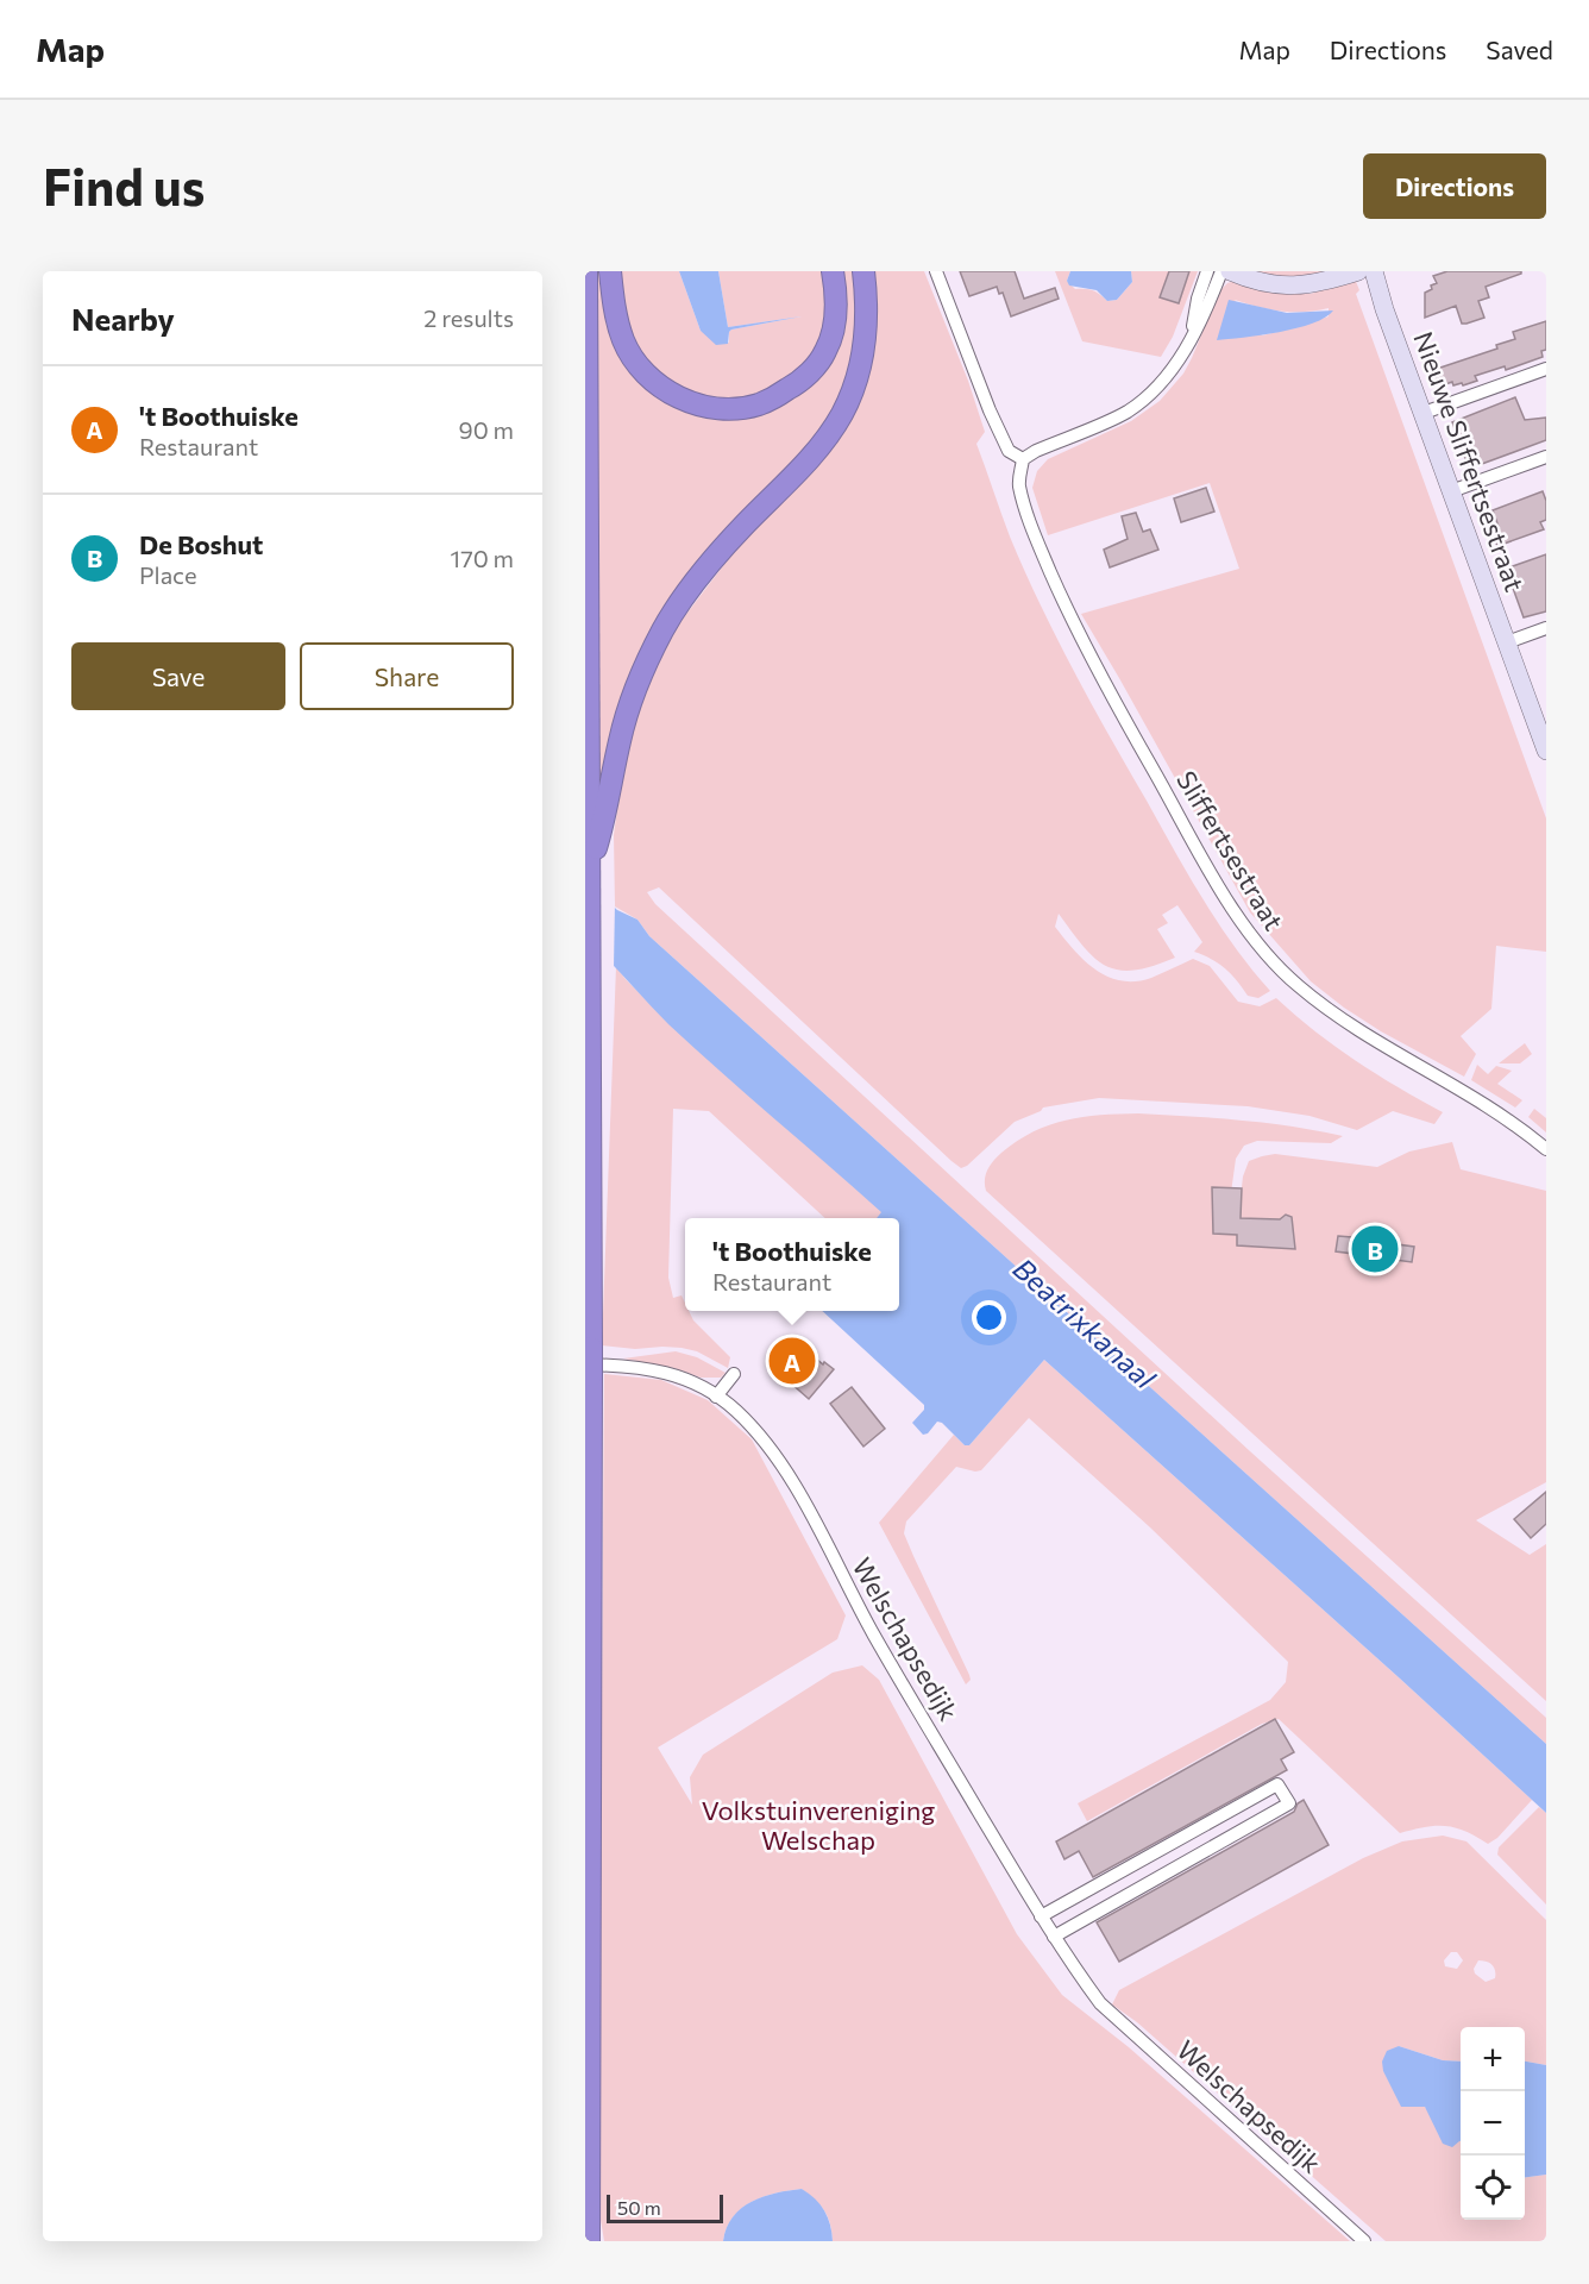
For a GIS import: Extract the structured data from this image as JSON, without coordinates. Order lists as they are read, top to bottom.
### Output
{
  "streets": {
    "street": ["Nieuwe Sliffertsestraat", "Sliffertsestraat", "Welschapsedijk"]
  },
  "water": ["Beatrixkanaal"],
  "parks": ["Volkstuinvereniging Welschap"],
  "scale_bar": "50 m",
  "page": {
    "header": "Map",
    "nav": ["Map", "Directions", "Saved"],
    "buttons": [
      "Directions",
      ["Save", "Share"]
    ],
    "title": "Find us",
    "heading": ["Nearby", "2 results"],
    "list": [
      {
        "mark": "A",
        "name": "'t Boothuiske",
        "note": "Restaurant",
        "value": "90 m"
      },
      {
        "mark": "B",
        "name": "De Boshut",
        "note": "Place",
        "value": "170 m"
      }
    ],
    "popup": ["'t Boothuiske", "Restaurant"],
    "pins": ["B", "A"],
    "map_buttons": ["+", "−"],
    "scale": "50 m"
  }
}
